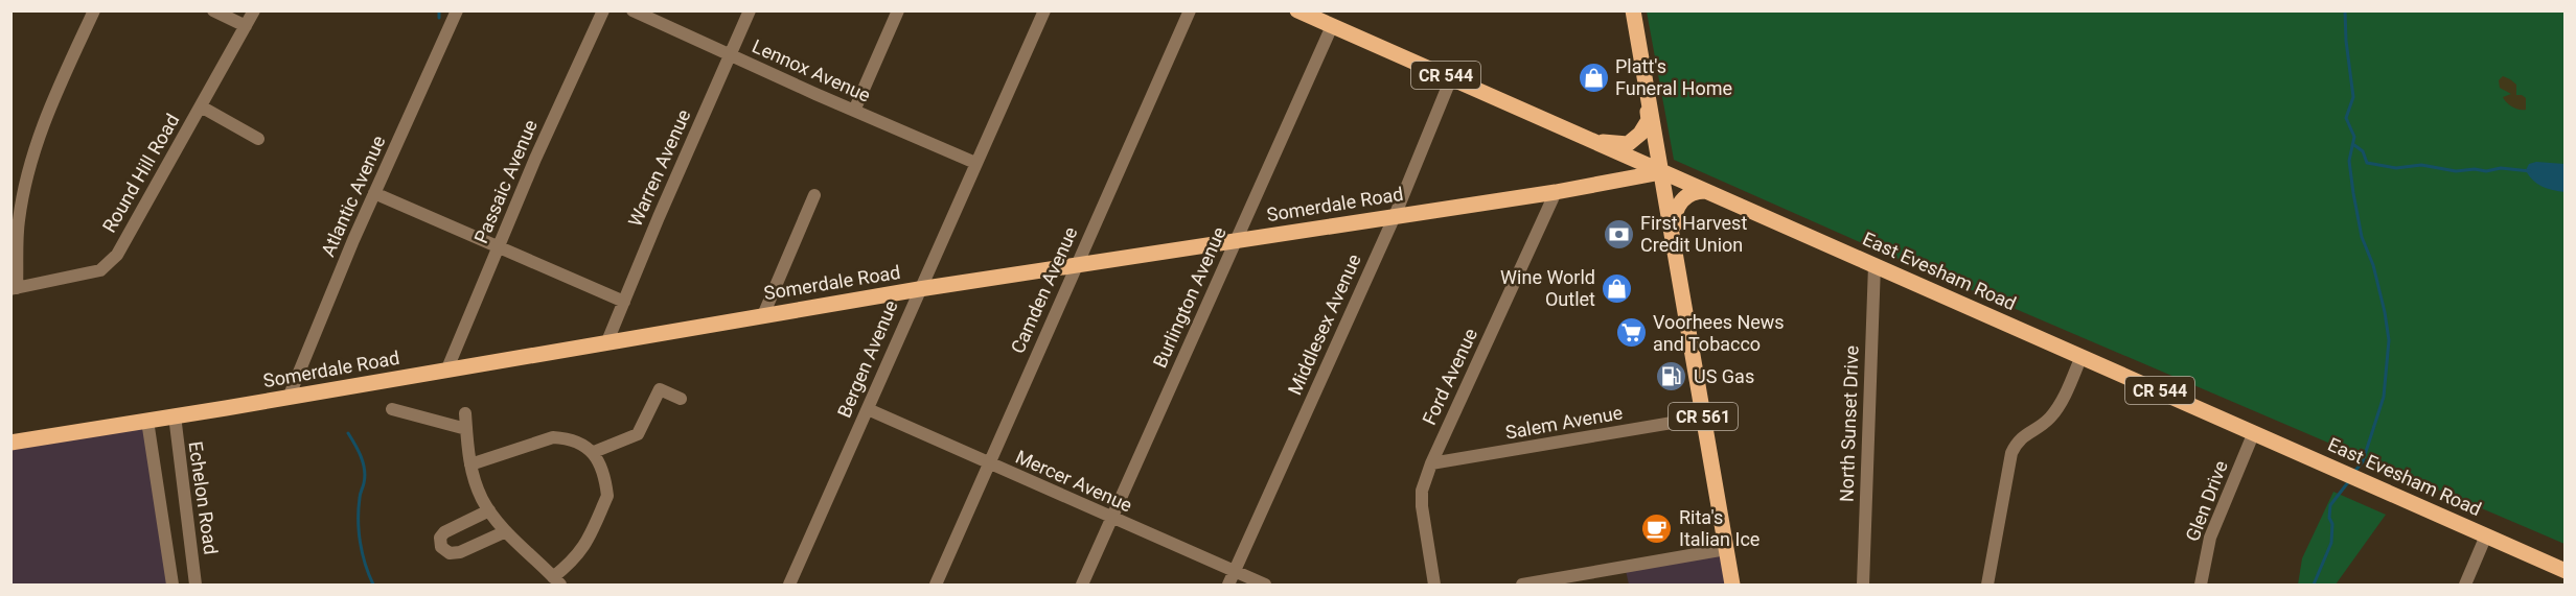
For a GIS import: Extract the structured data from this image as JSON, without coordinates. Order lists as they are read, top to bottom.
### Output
{
  "streets": {
    "main road": [
      "CR 544",
      "Somerdale Road",
      "East Evesham Road",
      "CR 561"
    ],
    "street": [
      "Lennox Avenue",
      "Warren Avenue",
      "Round Hill Road",
      "Passaic Avenue",
      "Atlantic Avenue",
      "Camden Avenue",
      "Burlington Avenue",
      "Middlesex Avenue",
      "Bergen Avenue",
      "Ford Avenue",
      "Salem Avenue",
      "North Sunset Drive",
      "Mercer Avenue",
      "Echelon Road",
      "Glen Drive"
    ]
  },
  "crossings": [
    ["Lennox Avenue", "Warren Avenue"],
    ["Lennox Avenue", "Bergen Avenue"],
    ["Warren Avenue", "Somerdale Road"],
    ["Passaic Avenue", "Somerdale Road"],
    ["Atlantic Avenue", "Somerdale Road"],
    ["Somerdale Road", "East Evesham Road"],
    ["Somerdale Road", "Camden Avenue"],
    ["Somerdale Road", "Burlington Avenue"],
    ["Somerdale Road", "Middlesex Avenue"],
    ["Somerdale Road", "Bergen Avenue"],
    ["Somerdale Road", "Ford Avenue"],
    ["Somerdale Road", "CR 561"],
    ["Somerdale Road", "Echelon Road"],
    ["East Evesham Road", "Burlington Avenue"],
    ["East Evesham Road", "Middlesex Avenue"],
    ["East Evesham Road", "CR 561"],
    ["East Evesham Road", "North Sunset Drive"],
    ["East Evesham Road", "Glen Drive"],
    ["Camden Avenue", "Mercer Avenue"],
    ["Burlington Avenue", "Mercer Avenue"],
    ["Middlesex Avenue", "Mercer Avenue"],
    ["Bergen Avenue", "Mercer Avenue"],
    ["Ford Avenue", "Salem Avenue"],
    ["CR 561", "Salem Avenue"]
  ],
  "places": {
    "shop": ["Platt's Funeral Home", "Wine World Outlet"],
    "bank": ["First Harvest Credit Union"],
    "supermarket": ["Voorhees News and Tobacco"],
    "fuel station": ["US Gas"],
    "cafe": ["Rita's Italian Ice"]
  }
}
